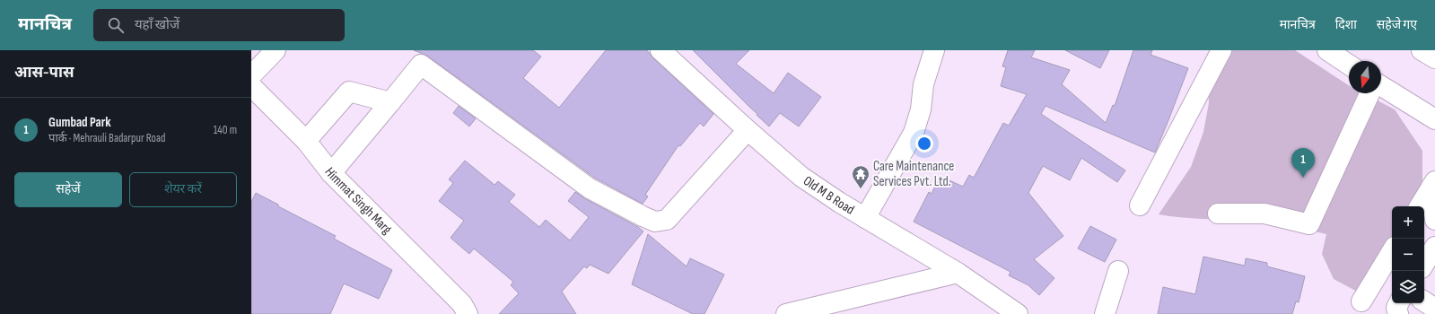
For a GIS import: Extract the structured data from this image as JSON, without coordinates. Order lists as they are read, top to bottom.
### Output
{
  "streets": {
    "street": ["Old M B Road", "Himmat Singh Marg"]
  },
  "places": {
    "temple": ["Care Maintenance Services Pvt. Ltd."]
  },
  "north": "bottom",
  "page": {
    "header": "मानचित्र",
    "search": "यहाँ खोजें",
    "nav": ["मानचित्र", "दिशा", "सहेजे गए"],
    "heading": "आस-पास",
    "list": [
      {
        "mark": "1",
        "name": "Gumbad Park",
        "note": "पार्क · Mehrauli Badarpur Road",
        "value": "140 m"
      }
    ],
    "pins": "1",
    "buttons": ["सहेजें", "शेयर करें"],
    "map_buttons": ["+", "−"]
  }
}
